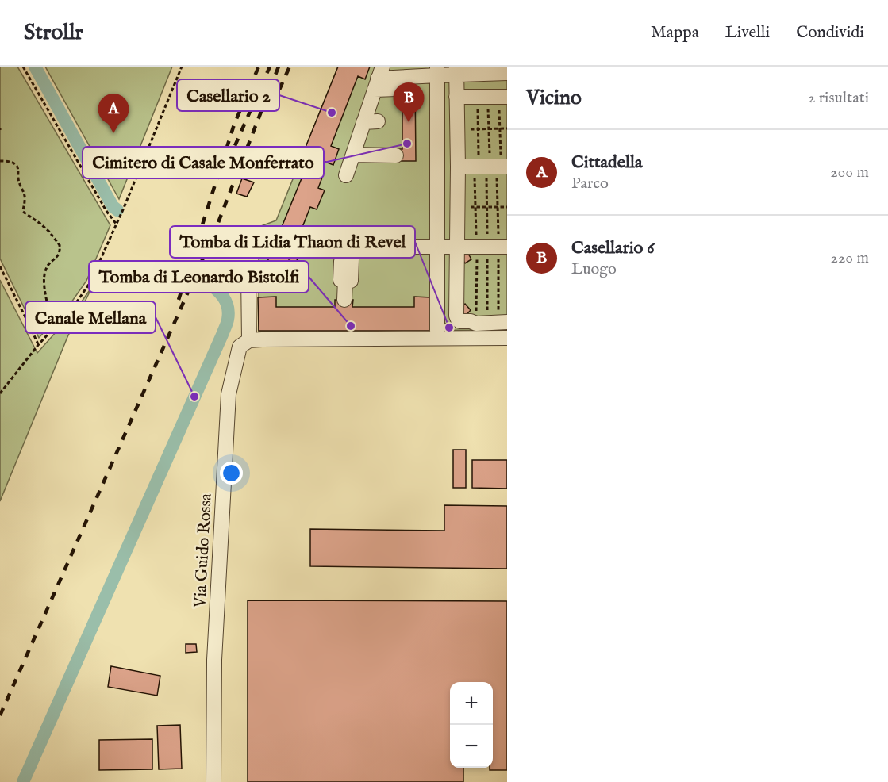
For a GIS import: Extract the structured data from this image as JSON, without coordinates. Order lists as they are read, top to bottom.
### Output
{
  "streets": {
    "street": ["Via Guido Rossa"]
  },
  "places": [
    "Casellario 2",
    "Cimitero di Casale Monferrato",
    "Tomba di Leonardo Bistolfi",
    "Tomba di Lidia Thaon di Revel",
    "Canale Mellana"
  ],
  "page": {
    "header": "Strollr",
    "nav": ["Mappa", "Livelli", "Condividi"],
    "heading": ["Vicino", "2 risultati"],
    "pins": ["B", "A"],
    "list": [
      {
        "mark": "A",
        "name": "Cittadella",
        "note": "Parco",
        "value": "200 m"
      },
      {
        "mark": "B",
        "name": "Casellario 6",
        "note": "Luogo",
        "value": "220 m"
      }
    ],
    "map_buttons": ["+", "−"]
  }
}
